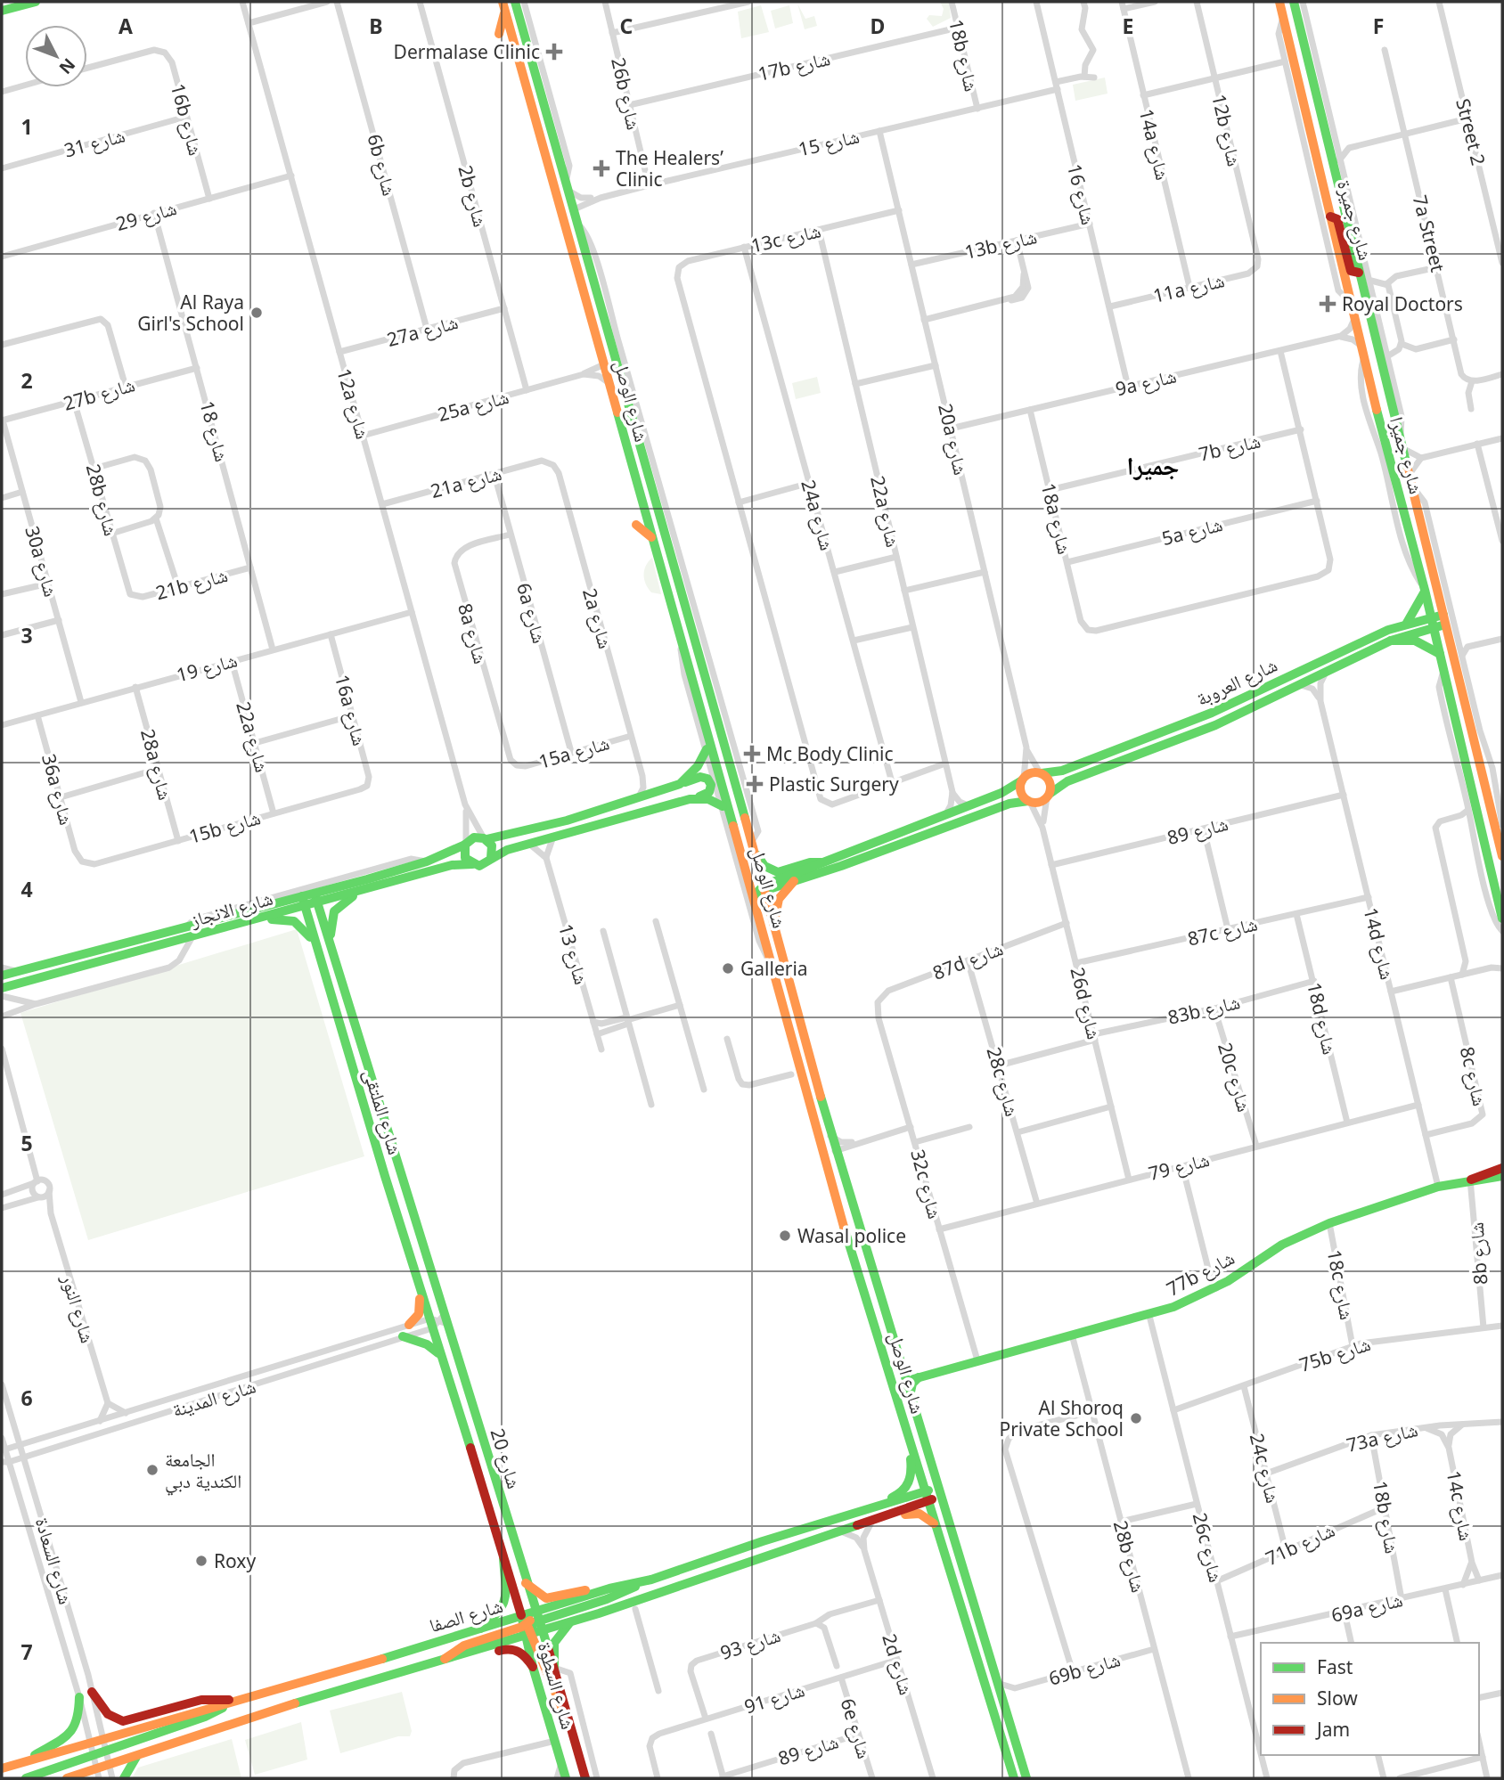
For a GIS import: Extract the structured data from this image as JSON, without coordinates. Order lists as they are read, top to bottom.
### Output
{
  "streets": {
    "main road": [
      "شارع الوصل",
      "شارع جميرا",
      "شارع العروبة",
      "شارع الانجاز",
      "شارع الملتقى",
      "77b شارع",
      "شارع 20",
      "شارع الصفا",
      "شارع السطوة"
    ],
    "street": [
      "18b شارع",
      "17b شارع",
      "26b شارع",
      "16b شارع",
      "12b شارع",
      "Street 2",
      "شارع 31",
      "شارع 15",
      "14a شارع",
      "6b شارع",
      "شارع 16",
      "2b شارع",
      "شارع 29",
      "شارع جميرة",
      "7a Street",
      "13c شارع",
      "13b شارع",
      "11a شارع",
      "27a شارع",
      "9a شارع",
      "27b شارع",
      "12a شارع",
      "25a شارع",
      "شارع 18",
      "20a شارع",
      "7b شارع",
      "21a شارع",
      "28b شارع",
      "22a شارع",
      "24a شارع",
      "18a شارع",
      "5a شارع",
      "30a شارع",
      "21b شارع",
      "6a شارع",
      "2a شارع",
      "8a شارع",
      "شارع 19",
      "16a شارع",
      "15a شارع",
      "28a شارع",
      "36a شارع",
      "15b شارع",
      "شارع 89",
      "87c شارع",
      "14d شارع",
      "شارع 13",
      "87d شارع",
      "26d شارع",
      "83b شارع",
      "18d شارع",
      "8c شارع",
      "20c شارع",
      "28c شارع",
      "شارع 79",
      "32c شارع",
      "8b شارع",
      "18c شارع",
      "شارع النور",
      "75b شارع",
      "شارع المدينة",
      "73a شارع",
      "24c شارع",
      "14c شارع",
      "71b شارع",
      "26c شارع",
      "شارع السعادة",
      "69a شارع",
      "شارع 93",
      "2d شارع",
      "69b شارع",
      "شارع 91",
      "6e شارع"
    ]
  },
  "crossings": [
    ["18b شارع", "17b شارع"],
    ["18b شارع", "شارع 15"],
    ["18b شارع", "73a شارع"],
    ["18b شارع", "71b شارع"],
    ["18b شارع", "69a شارع"],
    ["17b شارع", "26b شارع"],
    ["26b شارع", "شارع 15"],
    ["16b شارع", "شارع 31"],
    ["16b شارع", "شارع 29"],
    ["12b شارع", "11a شارع"],
    ["شارع 15", "شارع 16"],
    ["شارع 15", "شارع الوصل"],
    ["شارع 15", "20a شارع"],
    ["14a شارع", "11a شارع"],
    ["6b شارع", "27a شارع"],
    ["شارع 16", "13b شارع"],
    ["شارع 16", "11a شارع"],
    ["شارع 16", "9a شارع"],
    ["2b شارع", "27a شارع"],
    ["2b شارع", "25a شارع"],
    ["شارع 29", "12a شارع"],
    ["شارع 29", "شارع 18"],
    ["شارع جميرة", "شارع جميرا"],
    ["13c شارع", "20a شارع"],
    ["13c شارع", "22a شارع"],
    ["13c شارع", "24a شارع"],
    ["13b شارع", "20a شارع"],
    ["27a شارع", "12a شارع"],
    ["9a شارع", "20a شارع"],
    ["9a شارع", "18a شارع"],
    ["27b شارع", "شارع 18"],
    ["27b شارع", "28b شارع"],
    ["27b شارع", "30a شارع"],
    ["شارع الوصل", "25a شارع"],
    ["شارع الوصل", "77b شارع"],
    ["شارع الوصل", "شارع الصفا"],
    ["12a شارع", "25a شارع"],
    ["12a شارع", "21a شارع"],
    ["12a شارع", "شارع 19"],
    ["12a شارع", "شارع الانجاز"],
    ["شارع 18", "21b شارع"],
    ["شارع 18", "شارع 19"],
    ["20a شارع", "شارع العروبة"],
    ["20a شارع", "26d شارع"],
    ["7b شارع", "18a شارع"],
    ["شارع جميرا", "شارع العروبة"],
    ["21a شارع", "6a شارع"],
    ["21a شارع", "2a شارع"],
    ["28b شارع", "21b شارع"],
    ["28b شارع", "77b شارع"],
    ["28b شارع", "69b شارع"],
    ["22a شارع", "شارع 19"],
    ["22a شارع", "15b شارع"],
    ["18a شارع", "5a شارع"],
    ["30a شارع", "شارع 19"],
    ["6a شارع", "8a شارع"],
    ["6a شارع", "15a شارع"],
    ["2a شارع", "15a شارع"],
    ["8a شارع", "15a شارع"],
    ["شارع 19", "16a شارع"],
    ["شارع 19", "28a شارع"],
    ["شارع 19", "36a شارع"],
    ["شارع العروبة", "14d شارع"],
    ["شارع العروبة", "26d شارع"],
    ["16a شارع", "15b شارع"],
    ["28a شارع", "15b شارع"],
    ["36a شارع", "15b شارع"],
    ["شارع 89", "14d شارع"],
    ["شارع 89", "26d شارع"],
    ["شارع 89", "6e شارع"],
    ["شارع الانجاز", "شارع الملتقى"],
    ["87c شارع", "14d شارع"],
    ["87c شارع", "26d شارع"],
    ["87c شارع", "18d شارع"],
    ["14d شارع", "8c شارع"],
    ["14d شارع", "شارع 79"],
    ["14d شارع", "77b شارع"],
    ["87d شارع", "26d شارع"],
    ["87d شارع", "28c شارع"],
    ["87d شارع", "32c شارع"],
    ["26d شارع", "83b شارع"],
    ["26d شارع", "شارع 79"],
    ["83b شارع", "18d شارع"],
    ["83b شارع", "20c شارع"],
    ["83b شارع", "28c شارع"],
    ["18d شارع", "شارع 79"],
    ["20c شارع", "شارع 79"],
    ["28c شارع", "شارع 79"],
    ["شارع الملتقى", "شارع المدينة"],
    ["شارع الملتقى", "شارع 20"],
    ["شارع 79", "32c شارع"],
    ["32c شارع", "77b شارع"],
    ["8b شارع", "77b شارع"],
    ["8b شارع", "75b شارع"],
    ["77b شارع", "18c شارع"],
    ["77b شارع", "26c شارع"],
    ["18c شارع", "75b شارع"],
    ["75b شارع", "24c شارع"],
    ["75b شارع", "26c شارع"],
    ["شارع المدينة", "شارع 20"],
    ["شارع المدينة", "شارع السعادة"],
    ["73a شارع", "24c شارع"],
    ["73a شارع", "14c شارع"],
    ["شارع 20", "شارع الصفا"],
    ["شارع 20", "شارع السطوة"],
    ["24c شارع", "71b شارع"],
    ["14c شارع", "69a شارع"],
    ["71b شارع", "26c شارع"],
    ["26c شارع", "69a شارع"],
    ["شارع السعادة", "شارع الصفا"],
    ["شارع الصفا", "شارع السطوة"],
    ["شارع 93", "شارع 91"],
    ["2d شارع", "شارع 91"],
    ["شارع 91", "6e شارع"]
  ],
  "districts": ["جميرا"],
  "places": {
    "health": [
      "Dermalase Clinic",
      "The Healers’ Clinic",
      "Royal Doctors",
      "Mc Body Clinic",
      "Plastic Surgery"
    ],
    "other": [
      "Al Raya Girl's School",
      "Galleria",
      "Wasal police",
      "Al Shoroq Private School",
      "الجامعة الكندية دبي",
      "Roxy"
    ]
  },
  "legend": ["Fast", "Slow", "Jam"],
  "north": "bottom right",
  "grid": {
    "columns": [
      "A",
      "B",
      "C",
      "D",
      "E",
      "F"
    ],
    "rows": [
      "1",
      "2",
      "3",
      "4",
      "5",
      "6",
      "7"
    ]
  }
}
